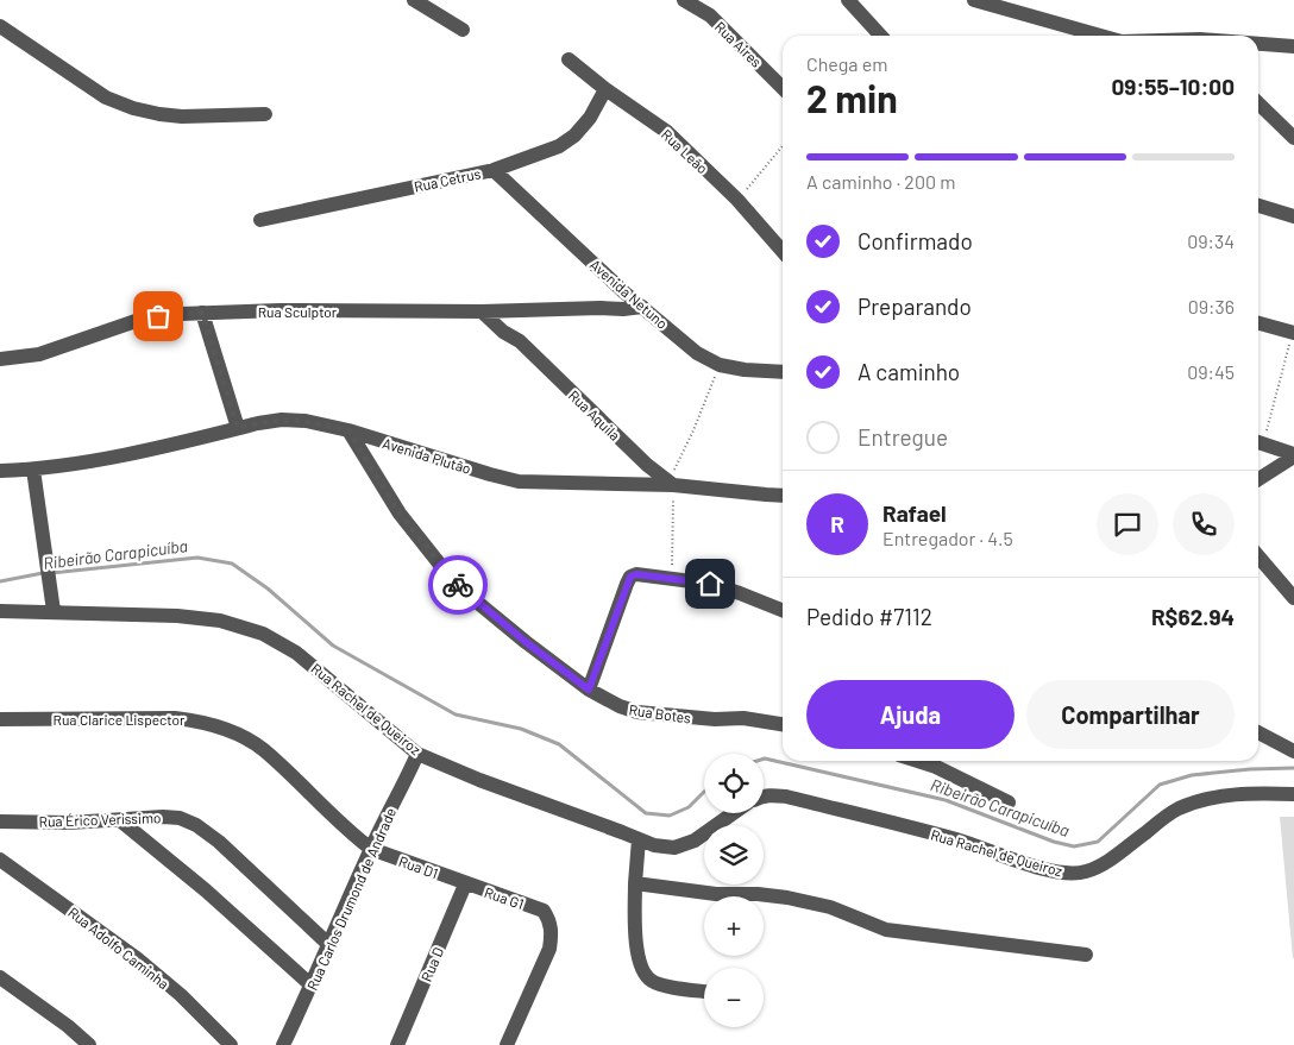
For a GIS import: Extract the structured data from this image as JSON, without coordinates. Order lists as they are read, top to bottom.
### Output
{
  "streets": {
    "street": [
      "Rua Aires",
      "Rua Leão",
      "Rua Cetrus",
      "Avenida Netuno",
      "Rua Sculptor",
      "Rua Aquila",
      "Avenida Plutão",
      "Rua Rachel de Queiroz",
      "Rua Botes",
      "Rua Clarice Lispector",
      "Rua Érico Veríssimo",
      "Rua D1",
      "Rua G1",
      "Rua Carlos Drumond de Andrade",
      "Rua Adolfo Caminha",
      "Rua D"
    ]
  },
  "crossings": [
    ["Rua Leão", "Rua Cetrus"],
    ["Rua Cetrus", "Avenida Netuno"],
    ["Avenida Netuno", "Rua Sculptor"],
    ["Rua Sculptor", "Rua Aquila"],
    ["Rua Aquila", "Avenida Plutão"],
    ["Avenida Plutão", "Rua Botes"],
    ["Rua Rachel de Queiroz", "Rua Carlos Drumond de Andrade"],
    ["Rua Clarice Lispector", "Rua D1"],
    ["Rua Clarice Lispector", "Rua Carlos Drumond de Andrade"],
    ["Rua Érico Veríssimo", "Rua Carlos Drumond de Andrade"],
    ["Rua D1", "Rua G1"],
    ["Rua D1", "Rua Carlos Drumond de Andrade"],
    ["Rua D1", "Rua D"],
    ["Rua G1", "Rua D"]
  ],
  "water": ["Ribeirão Carapicuíba"],
  "page": {
    "heading": ["2 min", "Chega em", "09:55–10:00"],
    "panel": [
      "Rafael",
      "Entregador · 4.5",
      "Pedido #7112",
      "R$62.94"
    ],
    "bar": "A caminho · 200 m",
    "list": [
      ["Confirmado", "09:34"],
      ["Preparando", "09:36"],
      ["A caminho", "09:45"],
      "Entregue"
    ],
    "round": "R",
    "buttons": ["Ajuda", "Compartilhar"],
    "map_buttons": ["+", "−"]
  }
}
